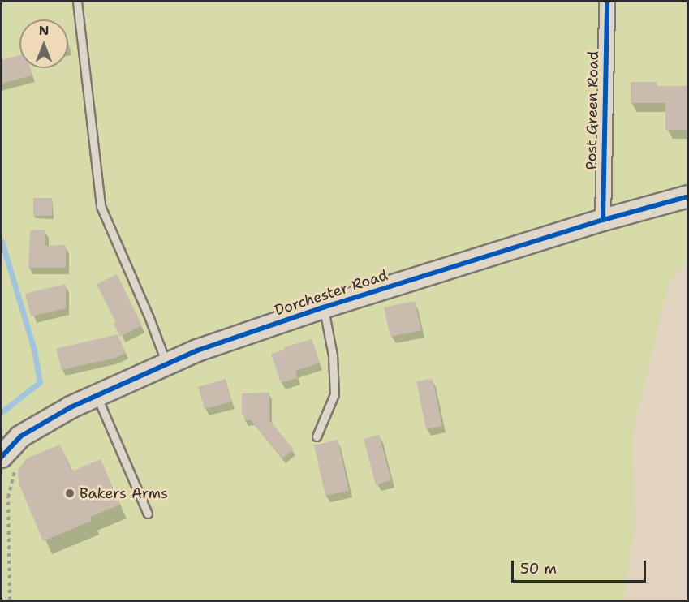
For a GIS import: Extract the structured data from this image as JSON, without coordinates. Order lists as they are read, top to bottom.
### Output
{
  "streets": {
    "main road": ["Dorchester Road"],
    "street": ["Post Green Road"]
  },
  "crossings": [
    ["Post Green Road", "Dorchester Road"]
  ],
  "places": ["Bakers Arms"],
  "scale_bar": "50 m",
  "north": "top"
}
